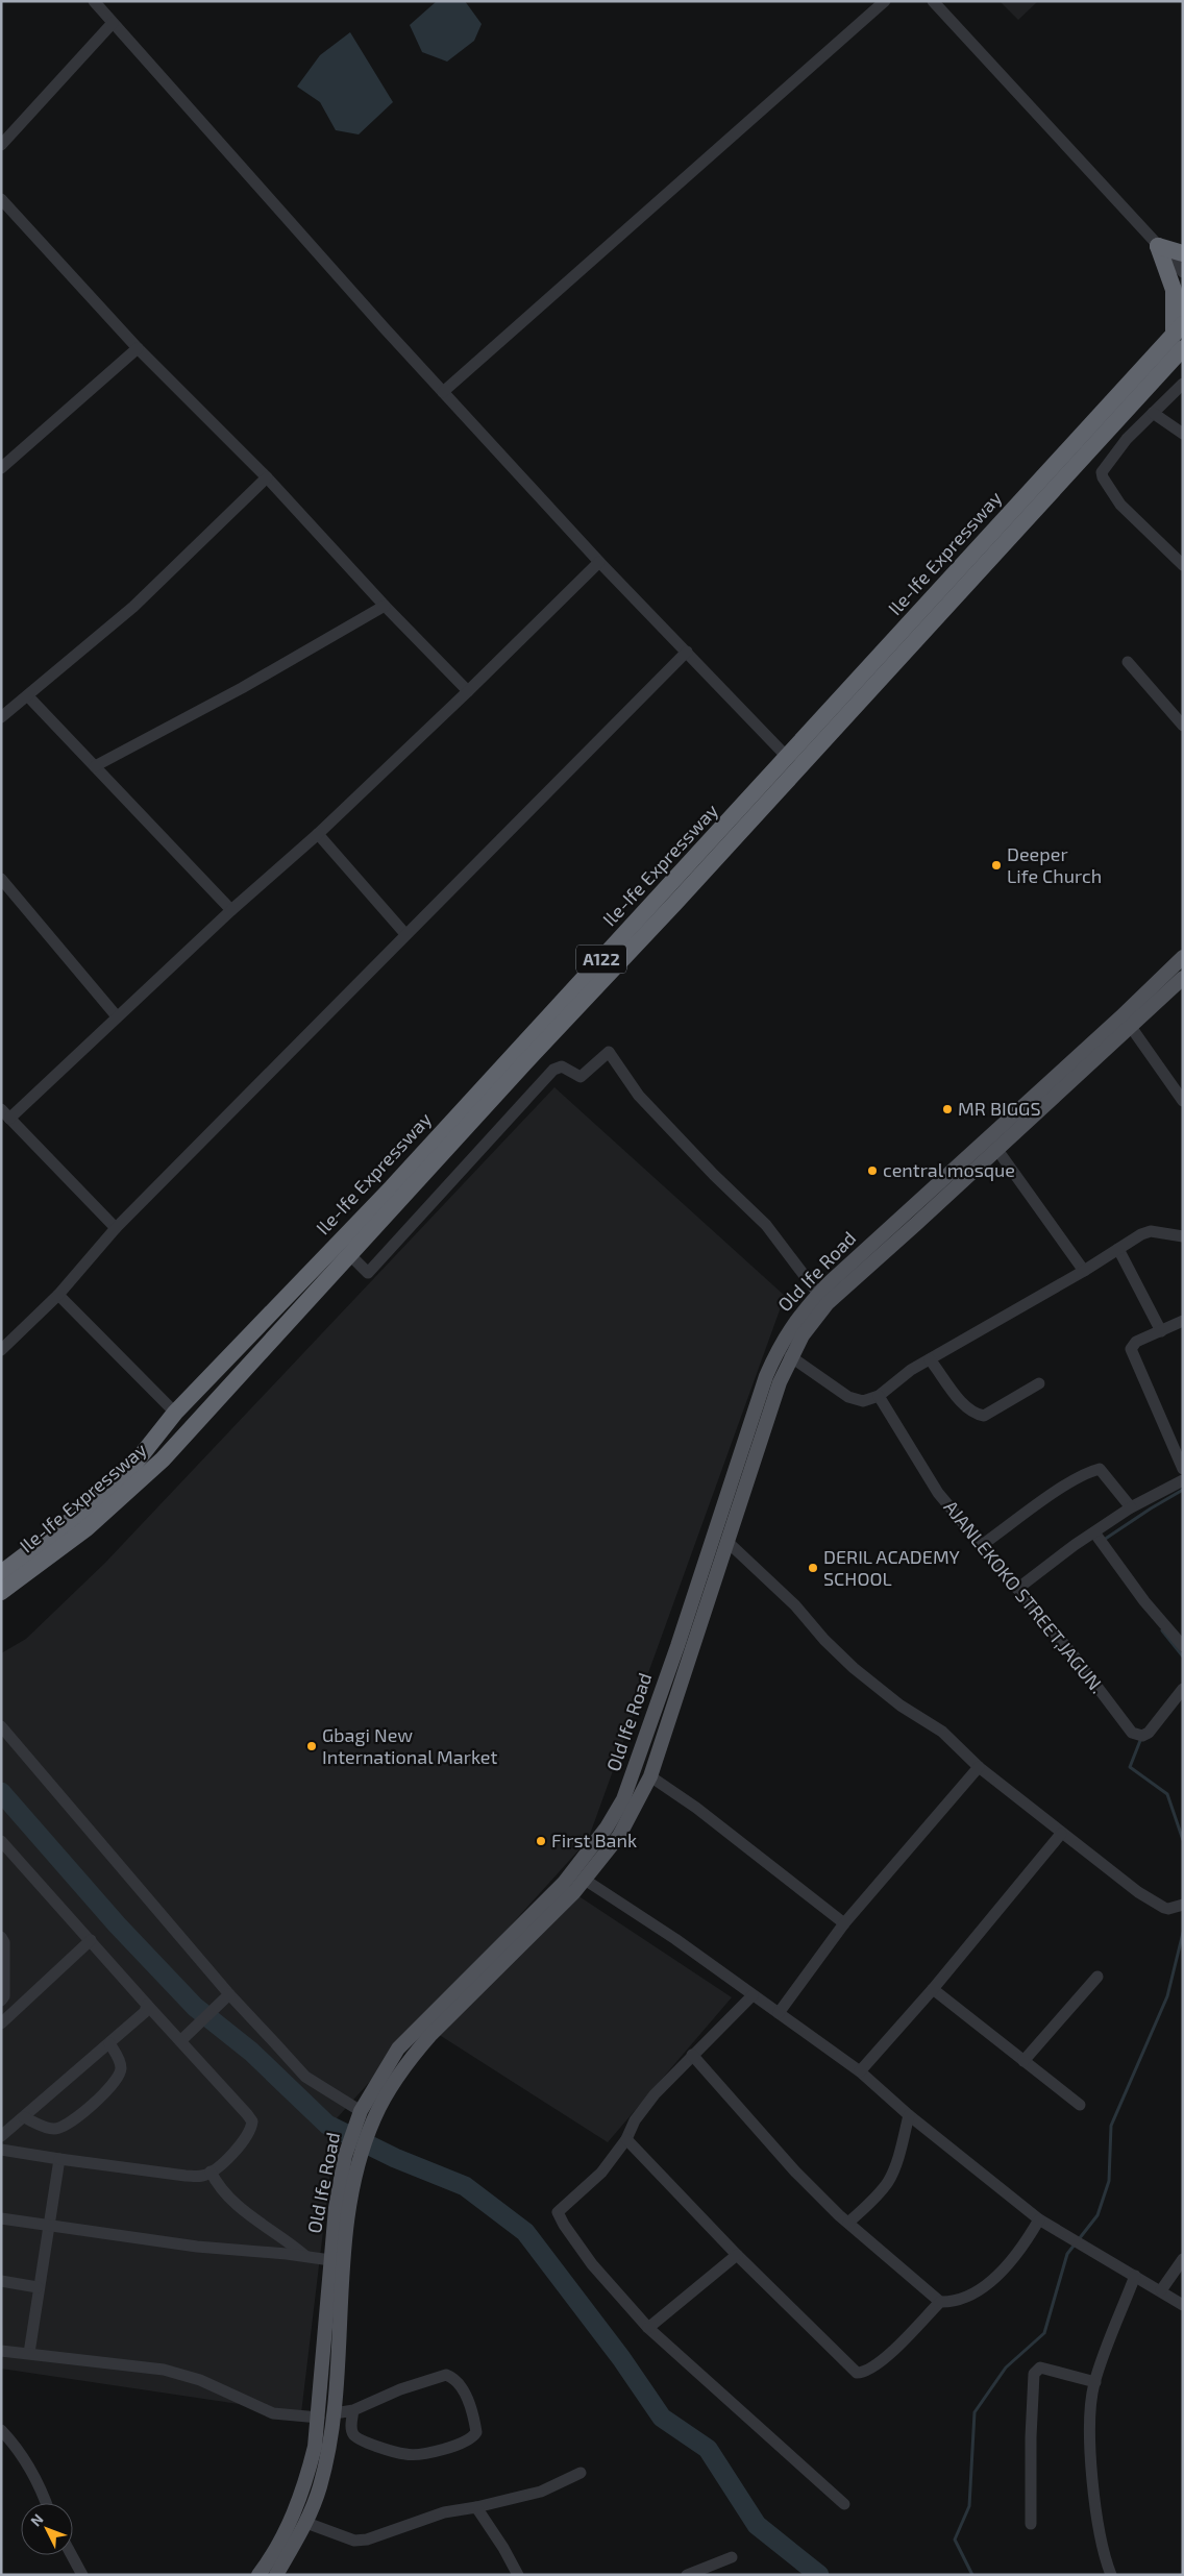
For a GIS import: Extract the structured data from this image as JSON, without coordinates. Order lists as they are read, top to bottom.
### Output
{
  "streets": {
    "highway": ["Ile-Ife Expressway", "A122"],
    "main road": ["Old Ife Road"],
    "street": ["AJANLEKOKO STREET,JAGUN."]
  },
  "places": [
    "Deeper Life Church",
    "MR BIGGS",
    "central mosque",
    "DERIL ACADEMY SCHOOL",
    "Gbagi New International Market",
    "First Bank"
  ],
  "north": "top left"
}
